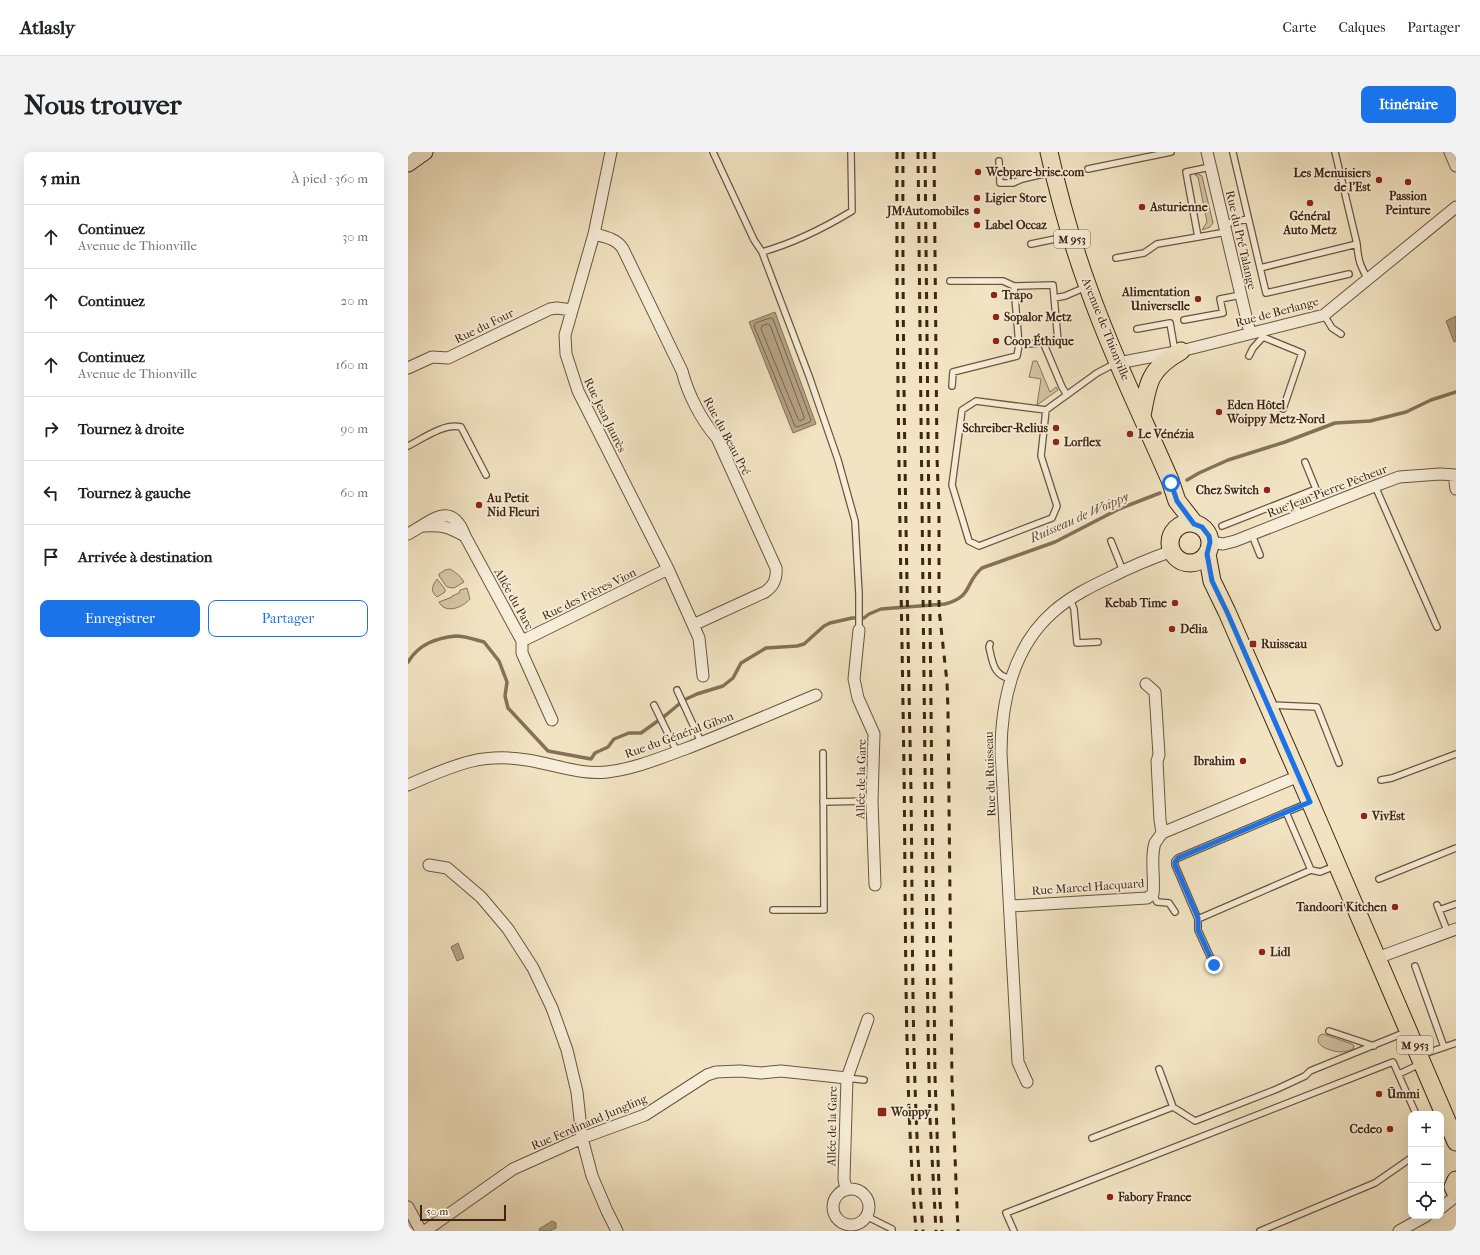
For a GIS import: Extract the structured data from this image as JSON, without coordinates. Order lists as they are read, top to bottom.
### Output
{
  "streets": {
    "main road": ["M 953", "Avenue de Thionville"],
    "street": [
      "Rue du Pré Talange",
      "Rue de Berlange",
      "Rue du Four",
      "Rue Jean Jaurès",
      "Rue du Beau Pré",
      "Rue Jean-Pierre Pêcheur",
      "Rue des Frères Vion",
      "Allée du Parc",
      "Rue du Général Gibon",
      "Rue du Ruisseau",
      "Allée de la Gare",
      "Rue Marcel Hacquard",
      "Rue Ferdinand Jungling"
    ]
  },
  "crossings": [
    ["M 953", "Avenue de Thionville"],
    ["M 953", "Rue Jean-Pierre Pêcheur"],
    ["M 953", "Rue du Ruisseau"],
    ["Rue du Pré Talange", "Rue de Berlange"],
    ["Rue de Berlange", "Avenue de Thionville"],
    ["Rue du Four", "Rue Jean Jaurès"],
    ["Avenue de Thionville", "Rue Jean-Pierre Pêcheur"],
    ["Avenue de Thionville", "Rue du Ruisseau"],
    ["Rue Jean Jaurès", "Rue du Beau Pré"],
    ["Rue Jean Jaurès", "Rue des Frères Vion"],
    ["Rue Jean-Pierre Pêcheur", "Rue du Ruisseau"],
    ["Rue des Frères Vion", "Allée du Parc"],
    ["Rue du Ruisseau", "Rue Marcel Hacquard"],
    ["Allée de la Gare", "Rue Ferdinand Jungling"]
  ],
  "water": ["Ruisseau de Woippy"],
  "places": {
    "other": [
      "Webpare-brise.com",
      "Les Menuisiers de l'Est",
      "Passion Peinture",
      "Ligier Store",
      "Général Auto Metz",
      "Asturienne",
      "JM Automobiles",
      "Label Occaz",
      "Trapo",
      "Alimentation Universelle",
      "Sopalor Metz",
      "Coop Éthique",
      "Eden Hôtel Woippy Metz-Nord",
      "Schreiber-Relius",
      "Le Vénézia",
      "Lorflex",
      "Chez Switch",
      "Au Petit Nid Fleuri",
      "Kebab Time",
      "Délia",
      "Ibrahim",
      "VivEst",
      "Tandoori Kitchen",
      "Lidl",
      "Ūmmi",
      "Cedeo",
      "Fabory France"
    ],
    "transit": ["Ruisseau", "Woippy"]
  },
  "scale_bar": "50 m",
  "page": {
    "header": "Atlasly",
    "nav": ["Carte", "Calques", "Partager"],
    "buttons": [
      "Itinéraire",
      ["Enregistrer", "Partager"]
    ],
    "title": "Nous trouver",
    "heading": ["5 min", "À pied · 360 m"],
    "list": [
      ["Continuez", "Avenue de Thionville", "30 m"],
      ["Continuez", "20 m"],
      ["Continuez", "Avenue de Thionville", "160 m"],
      ["Tournez à droite", "90 m"],
      ["Tournez à gauche", "60 m"],
      "Arrivée à destination"
    ],
    "map_buttons": ["+", "−"],
    "scale": "50 m"
  }
}
